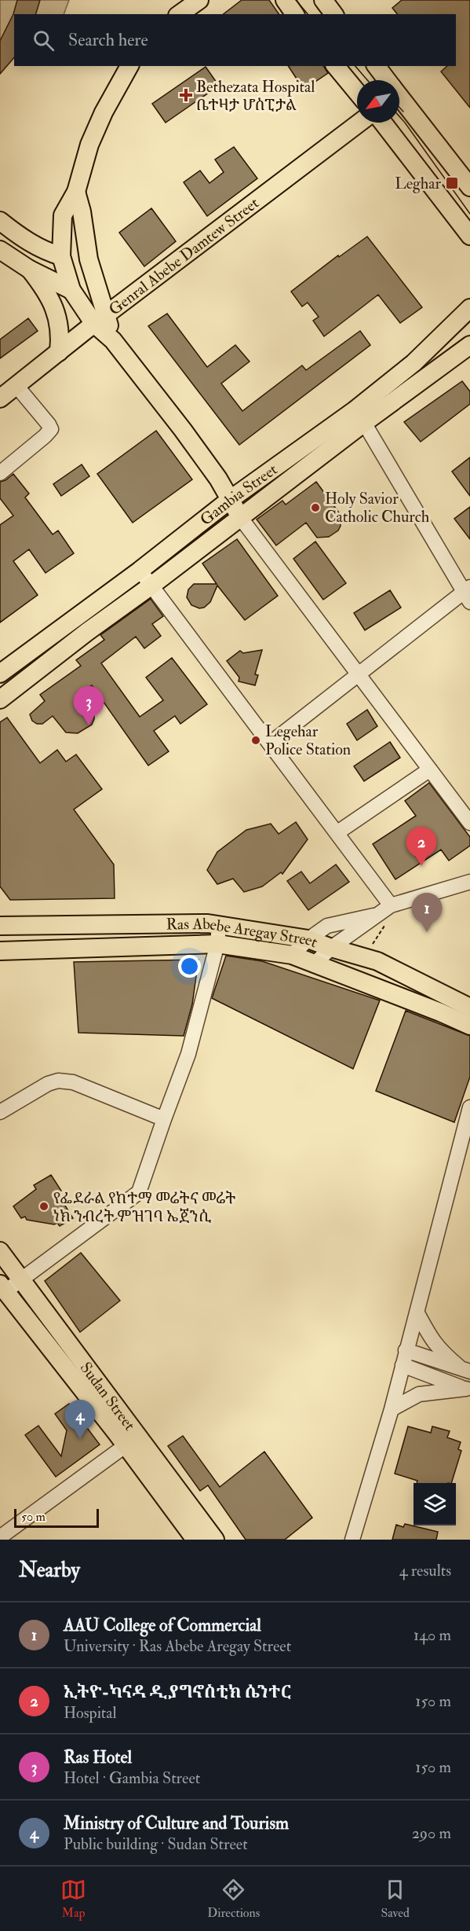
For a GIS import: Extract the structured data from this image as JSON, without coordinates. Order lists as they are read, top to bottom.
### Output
{
  "streets": {
    "main road": [
      "Genral Abebe Damtew Street",
      "Gambia Street",
      "Ras Abebe Aregay Street",
      "Sudan Street"
    ]
  },
  "places": {
    "health": ["Bethezata Hospital ቤተዛታ ሆስፒታል"],
    "transit": ["Leghar"],
    "other": ["Holy Savior Catholic Church", "Legehar Police Station", "የፌደራል የከተማ መሬትና መሬት ነክ ንብረት ምዝገባ ኤጀንሲ"]
  },
  "scale_bar": "50 m",
  "north": "bottom left",
  "page": {
    "search": "Search here",
    "pins": [
      "3",
      "2",
      "1",
      "4"
    ],
    "scale": "50 m",
    "heading": ["Nearby", "4 results"],
    "list": [
      {
        "mark": "1",
        "name": "AAU College of Commercial",
        "note": "University · Ras Abebe Aregay Street",
        "value": "140 m"
      },
      {
        "mark": "2",
        "name": "ኢትዮ-ካናዳ ዲያግኖስቲክ ሴንተር",
        "note": "Hospital",
        "value": "150 m"
      },
      {
        "mark": "3",
        "name": "Ras Hotel",
        "note": "Hotel · Gambia Street",
        "value": "150 m"
      },
      {
        "mark": "4",
        "name": "Ministry of Culture and Tourism",
        "note": "Public building · Sudan Street",
        "value": "290 m"
      }
    ],
    "nav": ["Map", "Directions", "Saved"]
  }
}
